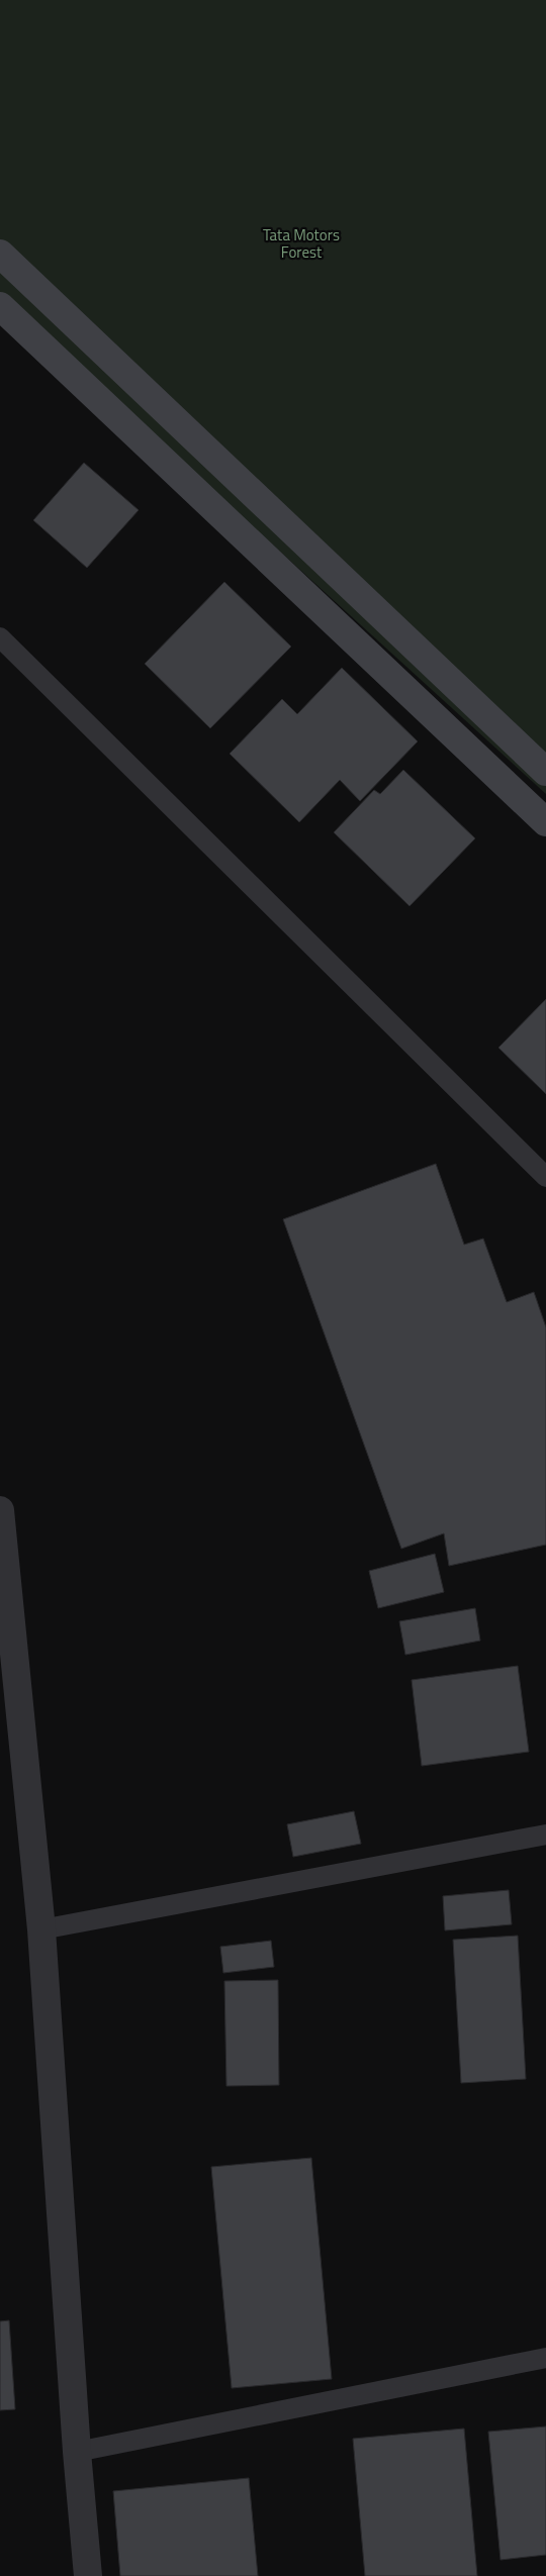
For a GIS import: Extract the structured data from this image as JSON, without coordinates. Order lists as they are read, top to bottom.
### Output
{
  "parks": ["Tata Motors Forest"]
}
